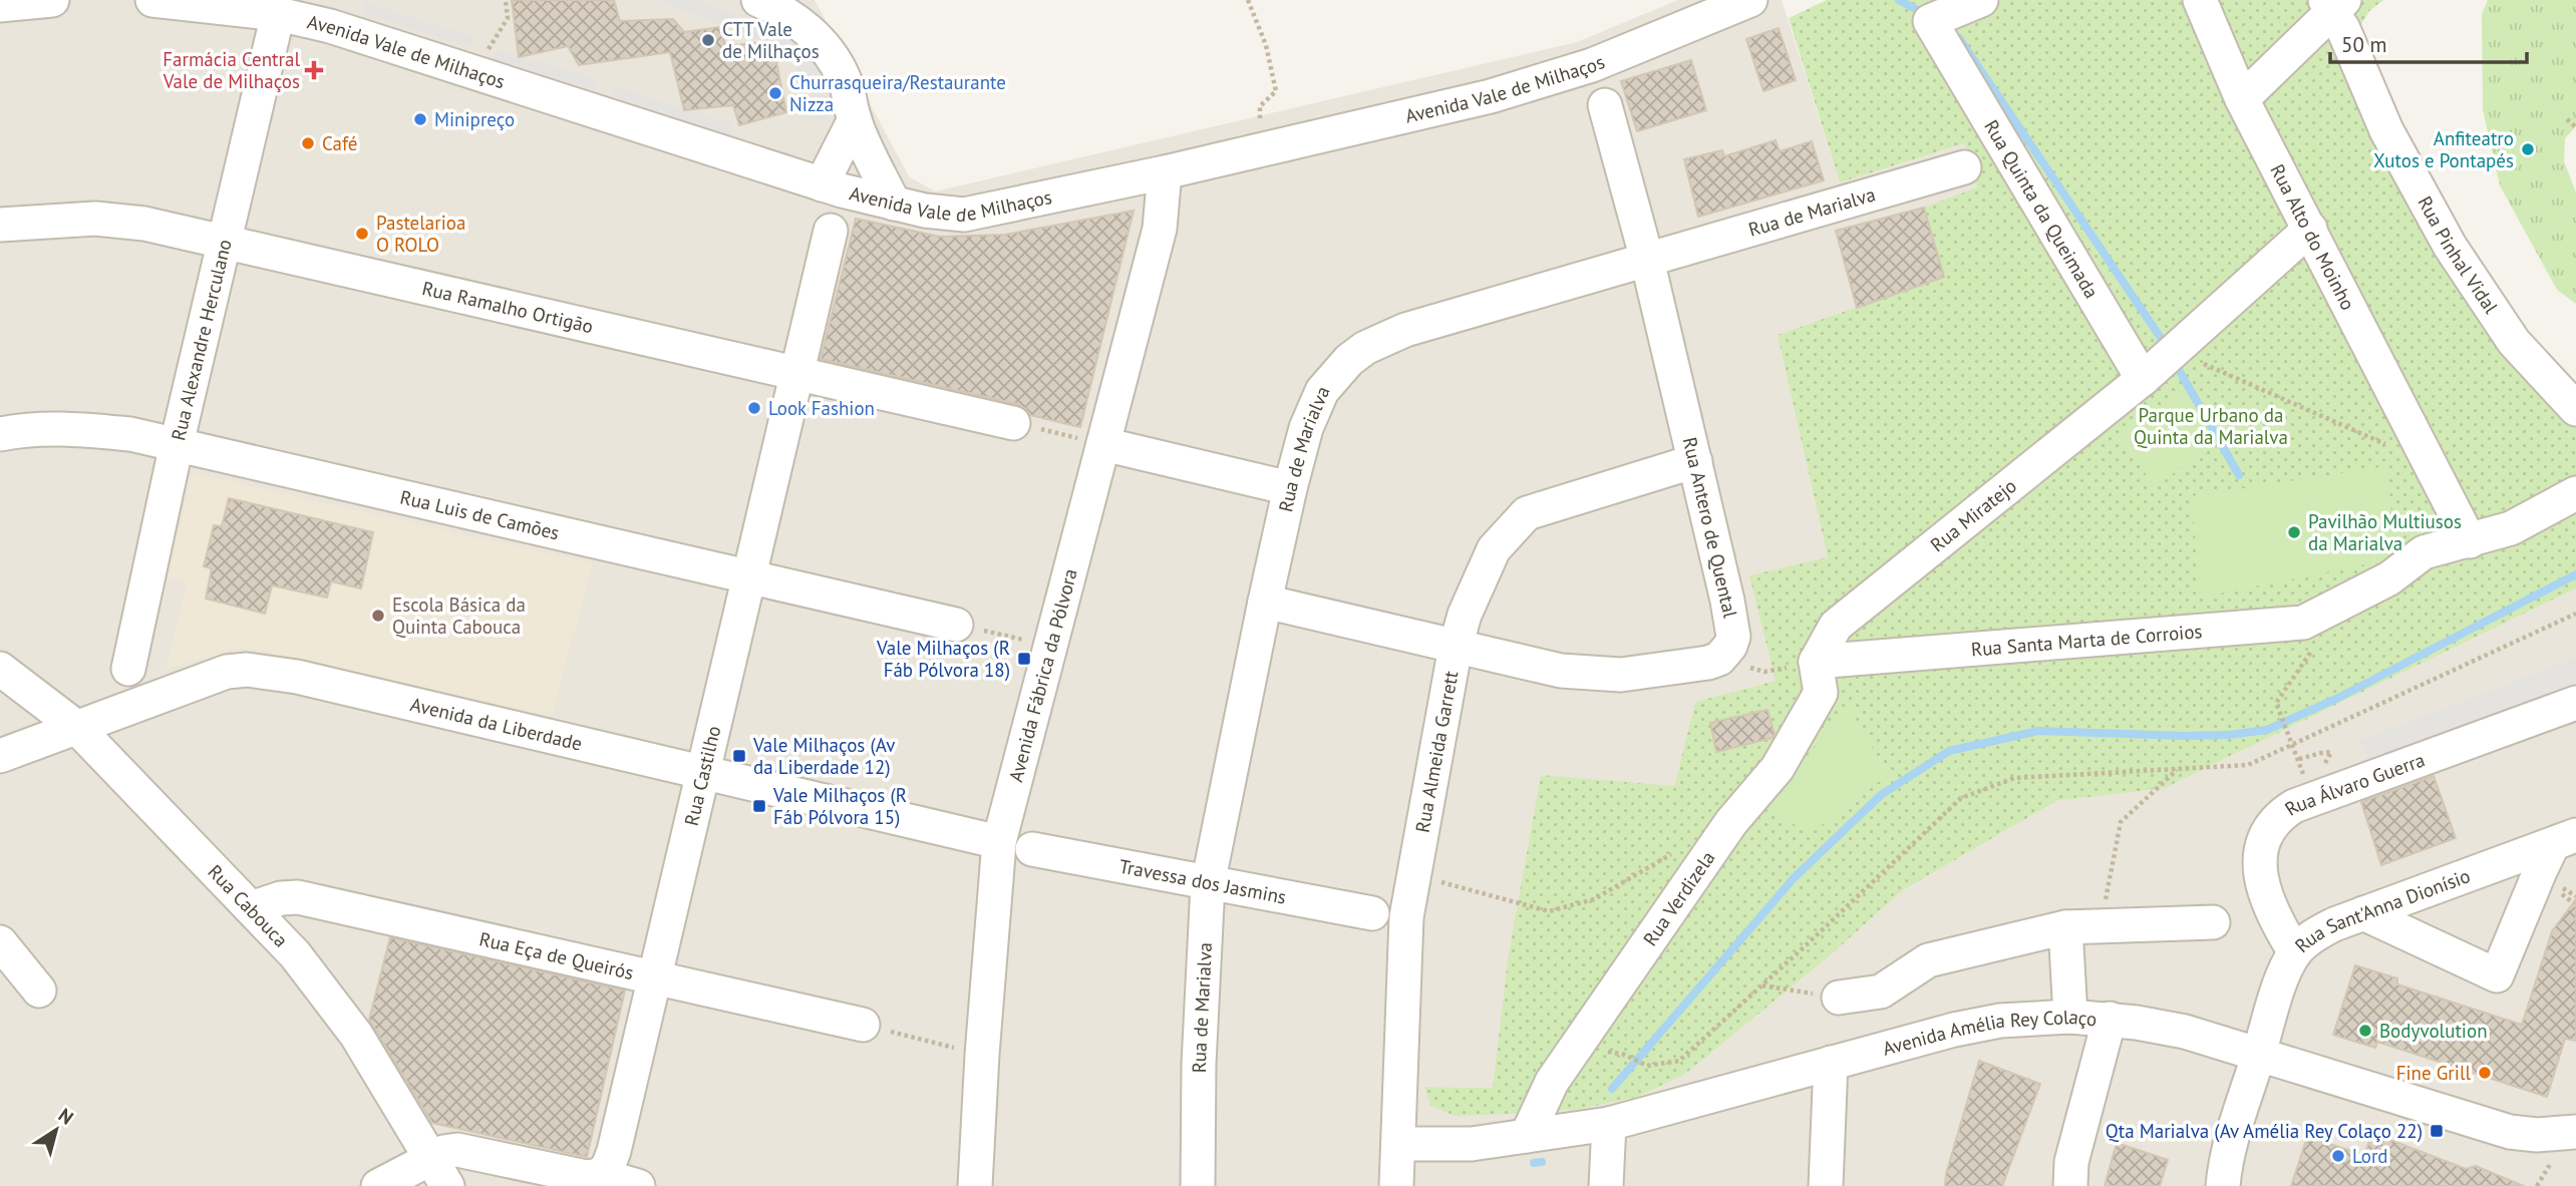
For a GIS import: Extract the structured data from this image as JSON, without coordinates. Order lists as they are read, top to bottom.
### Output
{
  "streets": {
    "street": [
      "Avenida Vale de Milhaços",
      "Rua Quinta da Queimada",
      "Rua de Marialva",
      "Rua Alto do Moinho",
      "Rua Pinhal Vidal",
      "Rua Ramalho Ortigão",
      "Rua Alexandre Herculano",
      "Rua Luis de Camões",
      "Rua Miratejo",
      "Rua Antero de Quental",
      "Rua Santa Marta de Corroios",
      "Avenida Fábrica da Pólvora",
      "Avenida da Liberdade",
      "Rua Almeida Garrett",
      "Rua Castilho",
      "Rua Álvaro Guerra",
      "Travessa dos Jasmins",
      "Rua Verdizela",
      "Rua Cabouca",
      "Rua Sant'Anna Dionísio",
      "Rua Eça de Queirós",
      "Avenida Amélia Rey Colaço"
    ]
  },
  "crossings": [
    ["Avenida Vale de Milhaços", "Rua Alexandre Herculano"],
    ["Avenida Vale de Milhaços", "Avenida Fábrica da Pólvora"],
    ["Rua Quinta da Queimada", "Rua Miratejo"],
    ["Rua de Marialva", "Rua Antero de Quental"],
    ["Rua de Marialva", "Travessa dos Jasmins"],
    ["Rua Alto do Moinho", "Rua Miratejo"],
    ["Rua Alto do Moinho", "Rua Santa Marta de Corroios"],
    ["Rua Ramalho Ortigão", "Rua Alexandre Herculano"],
    ["Rua Ramalho Ortigão", "Rua Castilho"],
    ["Rua Alexandre Herculano", "Rua Luis de Camões"],
    ["Rua Luis de Camões", "Rua Castilho"],
    ["Rua Miratejo", "Rua Santa Marta de Corroios"],
    ["Rua Miratejo", "Rua Verdizela"],
    ["Rua Antero de Quental", "Rua Almeida Garrett"],
    ["Rua Santa Marta de Corroios", "Rua Verdizela"],
    ["Avenida Fábrica da Pólvora", "Avenida da Liberdade"],
    ["Avenida da Liberdade", "Rua Castilho"],
    ["Avenida da Liberdade", "Rua Cabouca"],
    ["Rua Almeida Garrett", "Avenida Amélia Rey Colaço"],
    ["Rua Castilho", "Rua Eça de Queirós"],
    ["Rua Álvaro Guerra", "Rua Sant'Anna Dionísio"],
    ["Rua Verdizela", "Avenida Amélia Rey Colaço"],
    ["Rua Cabouca", "Rua Eça de Queirós"],
    ["Rua Sant'Anna Dionísio", "Avenida Amélia Rey Colaço"]
  ],
  "parks": ["Parque Urbano da Quinta da Marialva"],
  "places": {
    "other": [
      "CTT Vale de Milhaços",
      "Churrasqueira/Restaurante Nizza",
      "Minipreço",
      "Café",
      "Anfiteatro Xutos e Pontapés",
      "Pastelarioa O ROLO",
      "Look Fashion",
      "Pavilhão Multiusos da Marialva",
      "Escola Básica da Quinta Cabouca",
      "Bodyvolution",
      "Fine Grill",
      "Lord"
    ],
    "health": ["Farmácia Central Vale de Milhaços"],
    "transit": [
      "Vale Milhaços (R Fáb Pólvora 18)",
      "Vale Milhaços (Av da Liberdade 12)",
      "Vale Milhaços (R Fáb Pólvora 15)",
      "Qta Marialva (Av Amélia Rey Colaço 22)"
    ]
  },
  "scale_bar": "50 m",
  "north": "top right"
}
